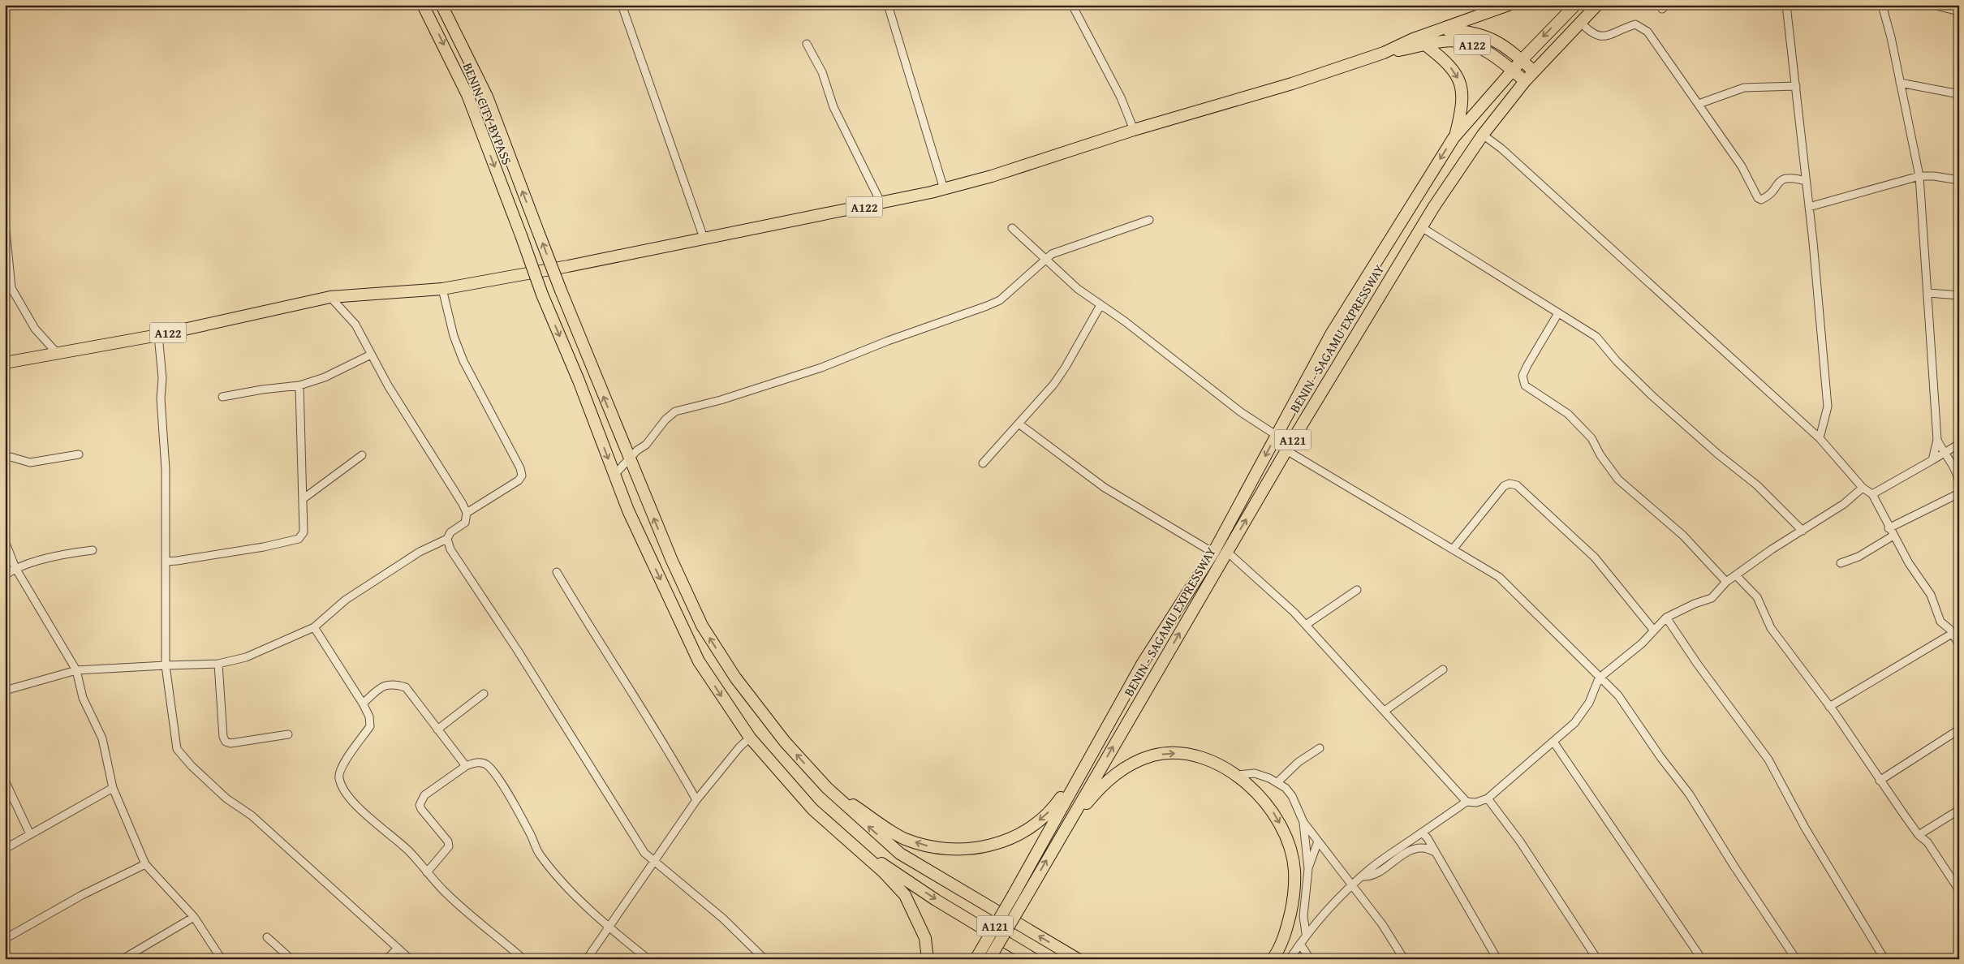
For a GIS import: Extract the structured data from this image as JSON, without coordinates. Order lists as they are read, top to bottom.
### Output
{
  "streets": {
    "highway": [
      "A122",
      "BENIN CITY BYPASS",
      "BENIN - SAGAMU EXPRESSWAY",
      "A121"
    ]
  },
  "crossings": [
    ["A122", "BENIN - SAGAMU EXPRESSWAY"],
    ["A122", "A121"]
  ]
}
